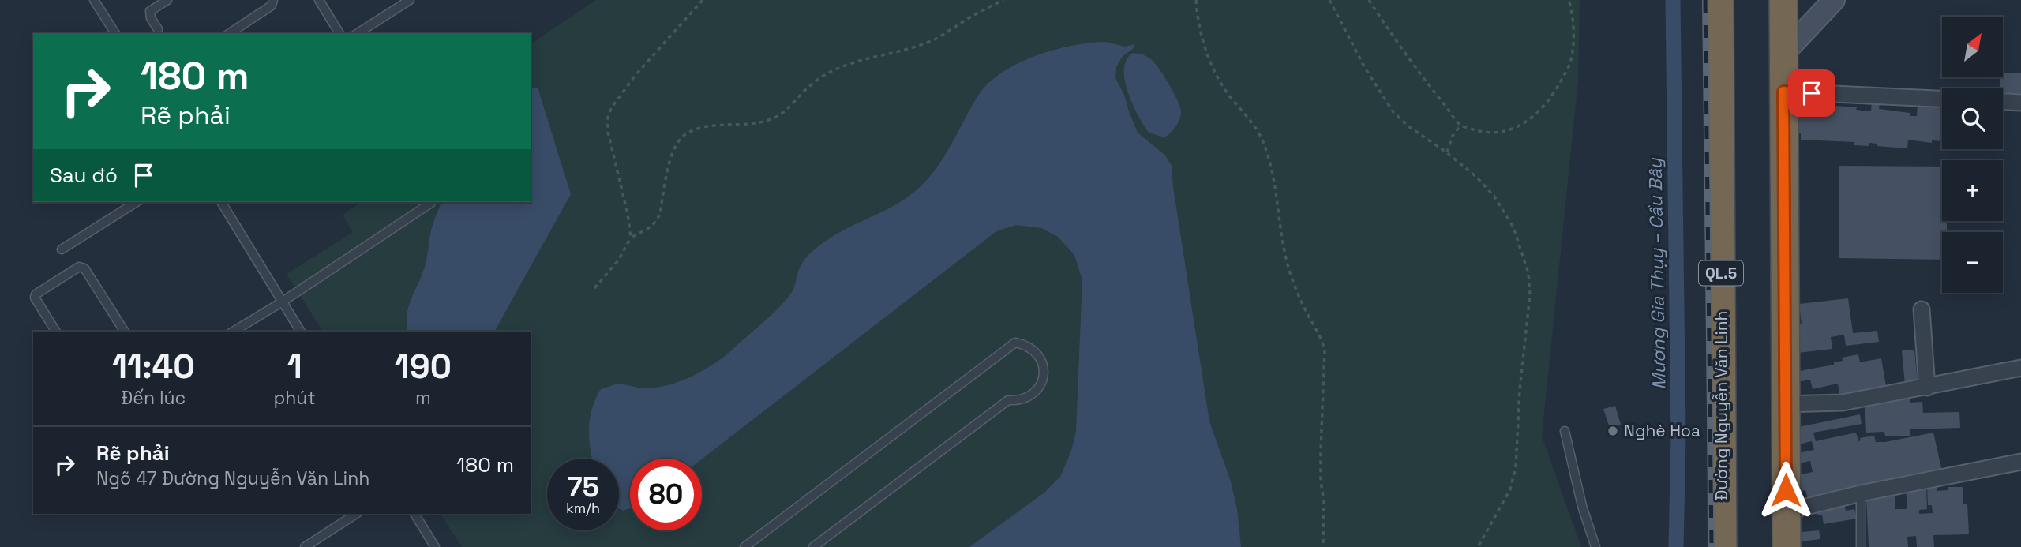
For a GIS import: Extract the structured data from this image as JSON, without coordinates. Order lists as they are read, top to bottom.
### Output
{
  "streets": {
    "highway": ["QL.5", "Đường Nguyễn Văn Linh"]
  },
  "water": ["Mương Gia Thụy – Cầu Bây"],
  "places": ["Nghè Hoa"],
  "north": "top right",
  "page": {
    "map_buttons": ["+", "−"],
    "turn": ["180 m", "Rẽ phải"],
    "then": "Sau đó",
    "eta": [
      "11:40",
      "Đến lúc",
      "1",
      "phút",
      "190",
      "m"
    ],
    "list": [
      {
        "name": "Rẽ phải",
        "note": "Ngõ 47 Đường Nguyễn Văn Linh",
        "value": "180 m"
      }
    ],
    "speed": "75 km/h",
    "limit": "80"
  }
}
